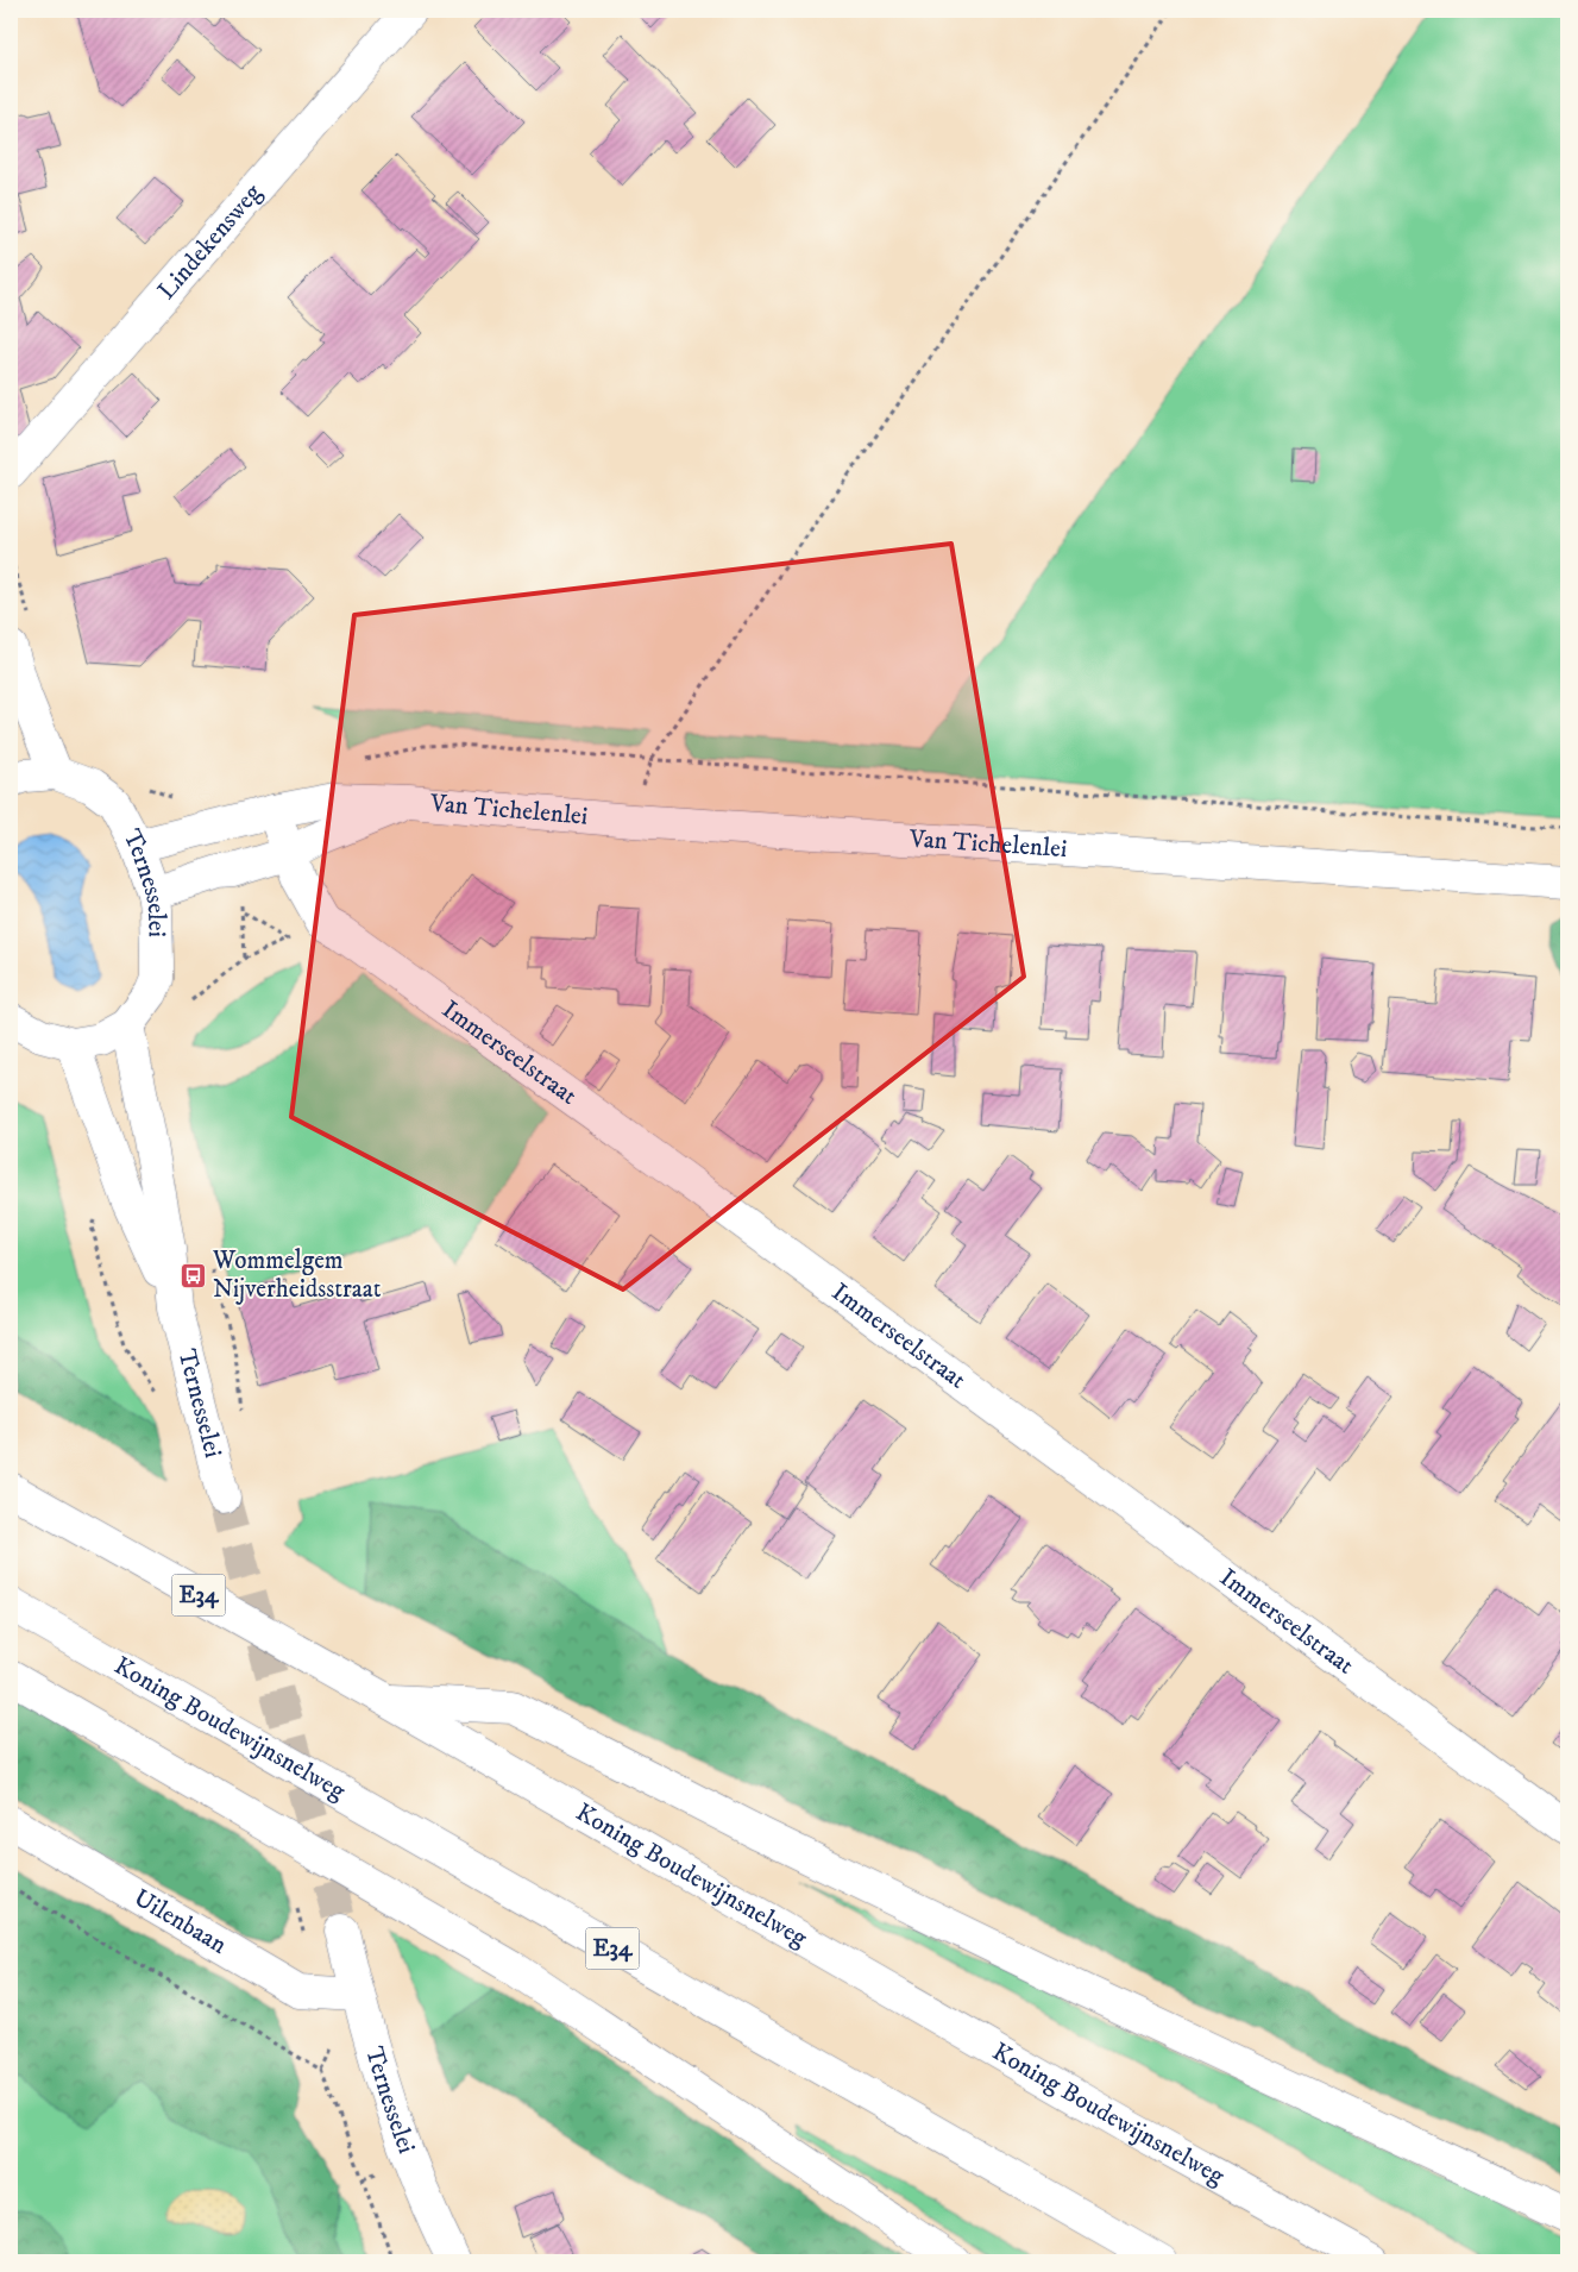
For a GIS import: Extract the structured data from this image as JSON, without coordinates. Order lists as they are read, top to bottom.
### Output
{
  "streets": {
    "main road": [
      "Lindekensweg",
      "Van Tichelenlei",
      "Ternesselei",
      "Immerseelstraat",
      "E34",
      "Koning Boudewijnsnelweg",
      "Uilenbaan"
    ]
  },
  "crossings": [
    ["Van Tichelenlei", "Ternesselei"],
    ["Van Tichelenlei", "Immerseelstraat"],
    ["Ternesselei", "Uilenbaan"]
  ],
  "places": {
    "bus stop": ["Wommelgem Nijverheidsstraat"]
  }
}
